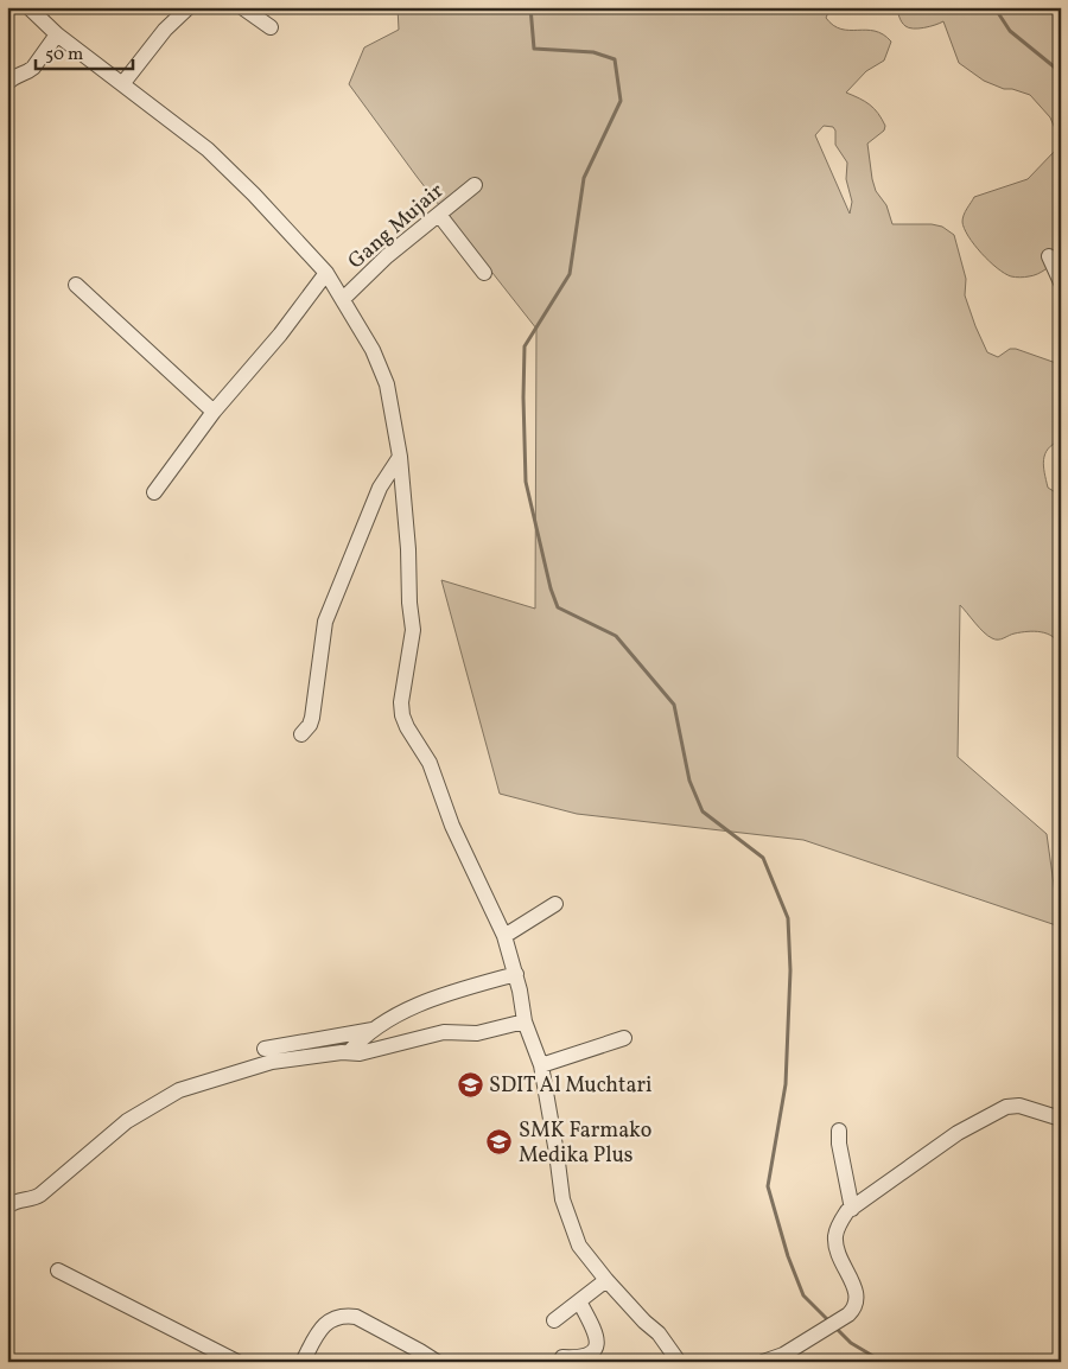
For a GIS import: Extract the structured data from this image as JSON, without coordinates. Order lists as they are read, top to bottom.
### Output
{
  "streets": {
    "street": ["Gang Mujair"]
  },
  "places": {
    "school or university": ["SDIT Al Muchtari", "SMK Farmako Medika Plus"]
  },
  "scale_bar": "50 m"
}
